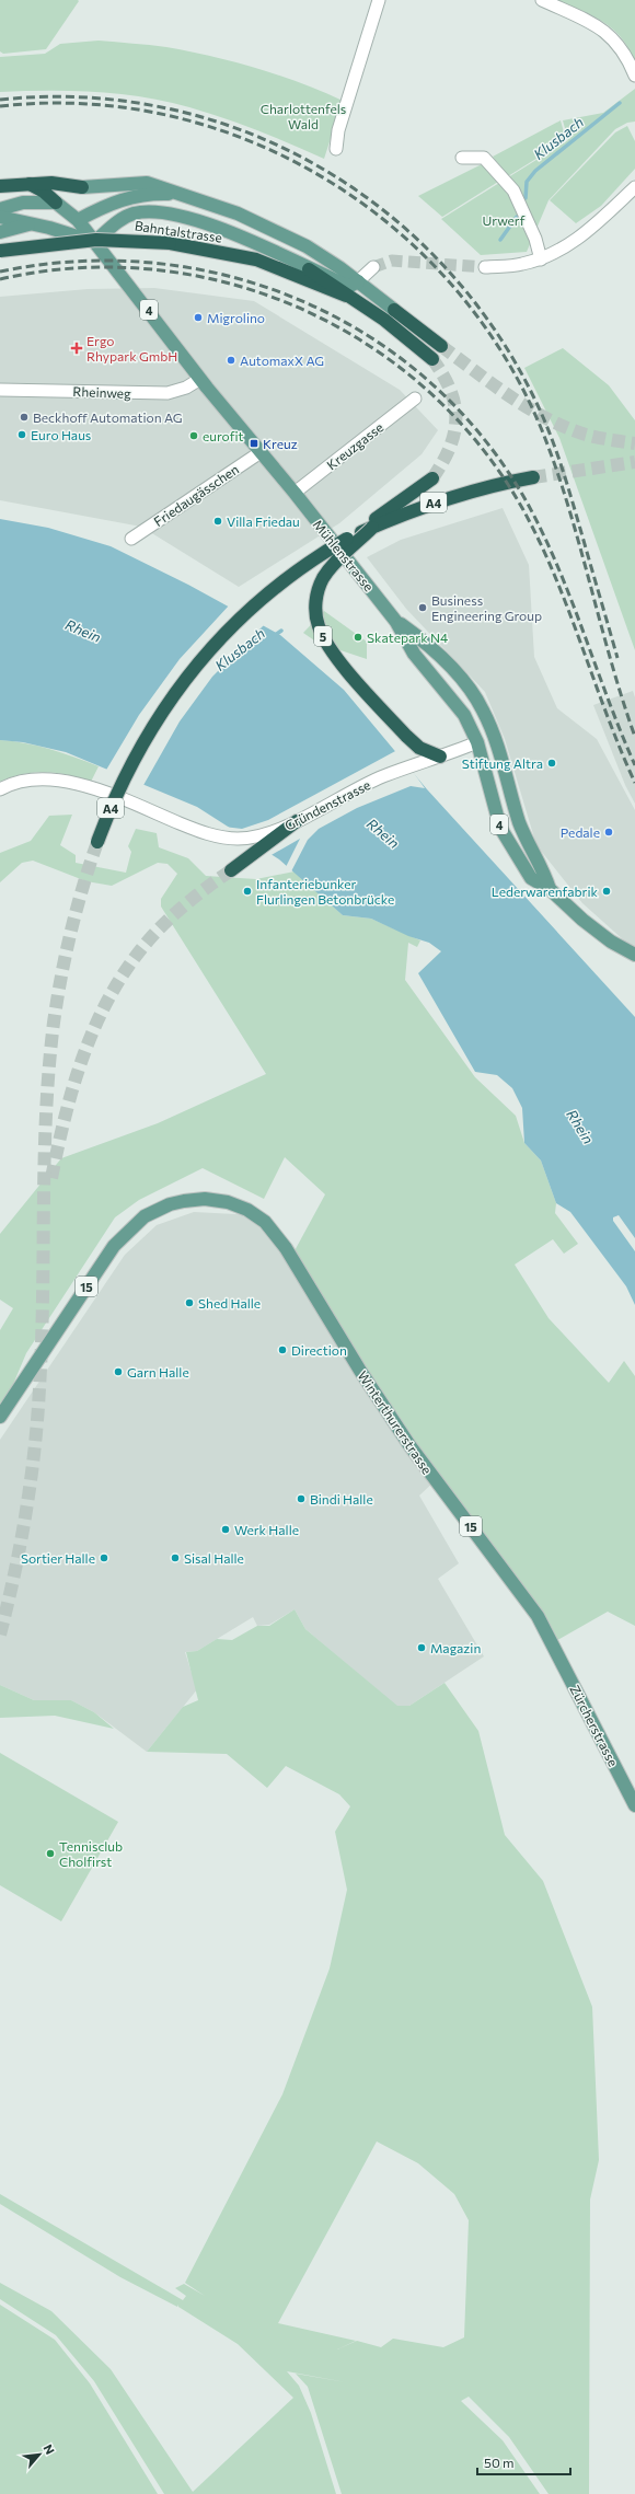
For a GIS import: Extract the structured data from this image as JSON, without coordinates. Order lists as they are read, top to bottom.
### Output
{
  "streets": {
    "highway": ["Bahntalstrasse", "A4", "5"],
    "main road": [
      "4",
      "Mühlenstrasse",
      "15",
      "Winterthurerstrasse",
      "Zürcherstrasse"
    ],
    "street": [
      "Rheinweg",
      "Kreuzgasse",
      "Friedaugässchen",
      "Gründenstrasse"
    ]
  },
  "crossings": [
    ["4", "Mühlenstrasse"],
    ["Rheinweg", "Mühlenstrasse"],
    ["Kreuzgasse", "Mühlenstrasse"],
    ["Friedaugässchen", "Mühlenstrasse"],
    ["A4", "5"],
    ["Mühlenstrasse", "Gründenstrasse"],
    ["5", "Gründenstrasse"],
    ["Winterthurerstrasse", "Zürcherstrasse"]
  ],
  "water": ["Klusbach", "Rhein"],
  "parks": ["Charlottenfels Wald", "Urwerf"],
  "places": {
    "other": [
      "Migrolino",
      "AutomaxX AG",
      "Beckhoff Automation AG",
      "Euro Haus",
      "eurofit",
      "Villa Friedau",
      "Business Engineering Group",
      "Skatepark N4",
      "Stiftung Altra",
      "Pedale",
      "Infanteriebunker Flurlingen Betonbrücke",
      "Lederwarenfabrik",
      "Shed Halle",
      "Direction",
      "Garn Halle",
      "Bindi Halle",
      "Werk Halle",
      "Sortier Halle",
      "Sisal Halle",
      "Magazin",
      "Tennisclub Cholfirst"
    ],
    "health": ["Ergo Rhypark GmbH"],
    "transit": ["Kreuz"]
  },
  "scale_bar": "50 m",
  "north": "top right"
}
